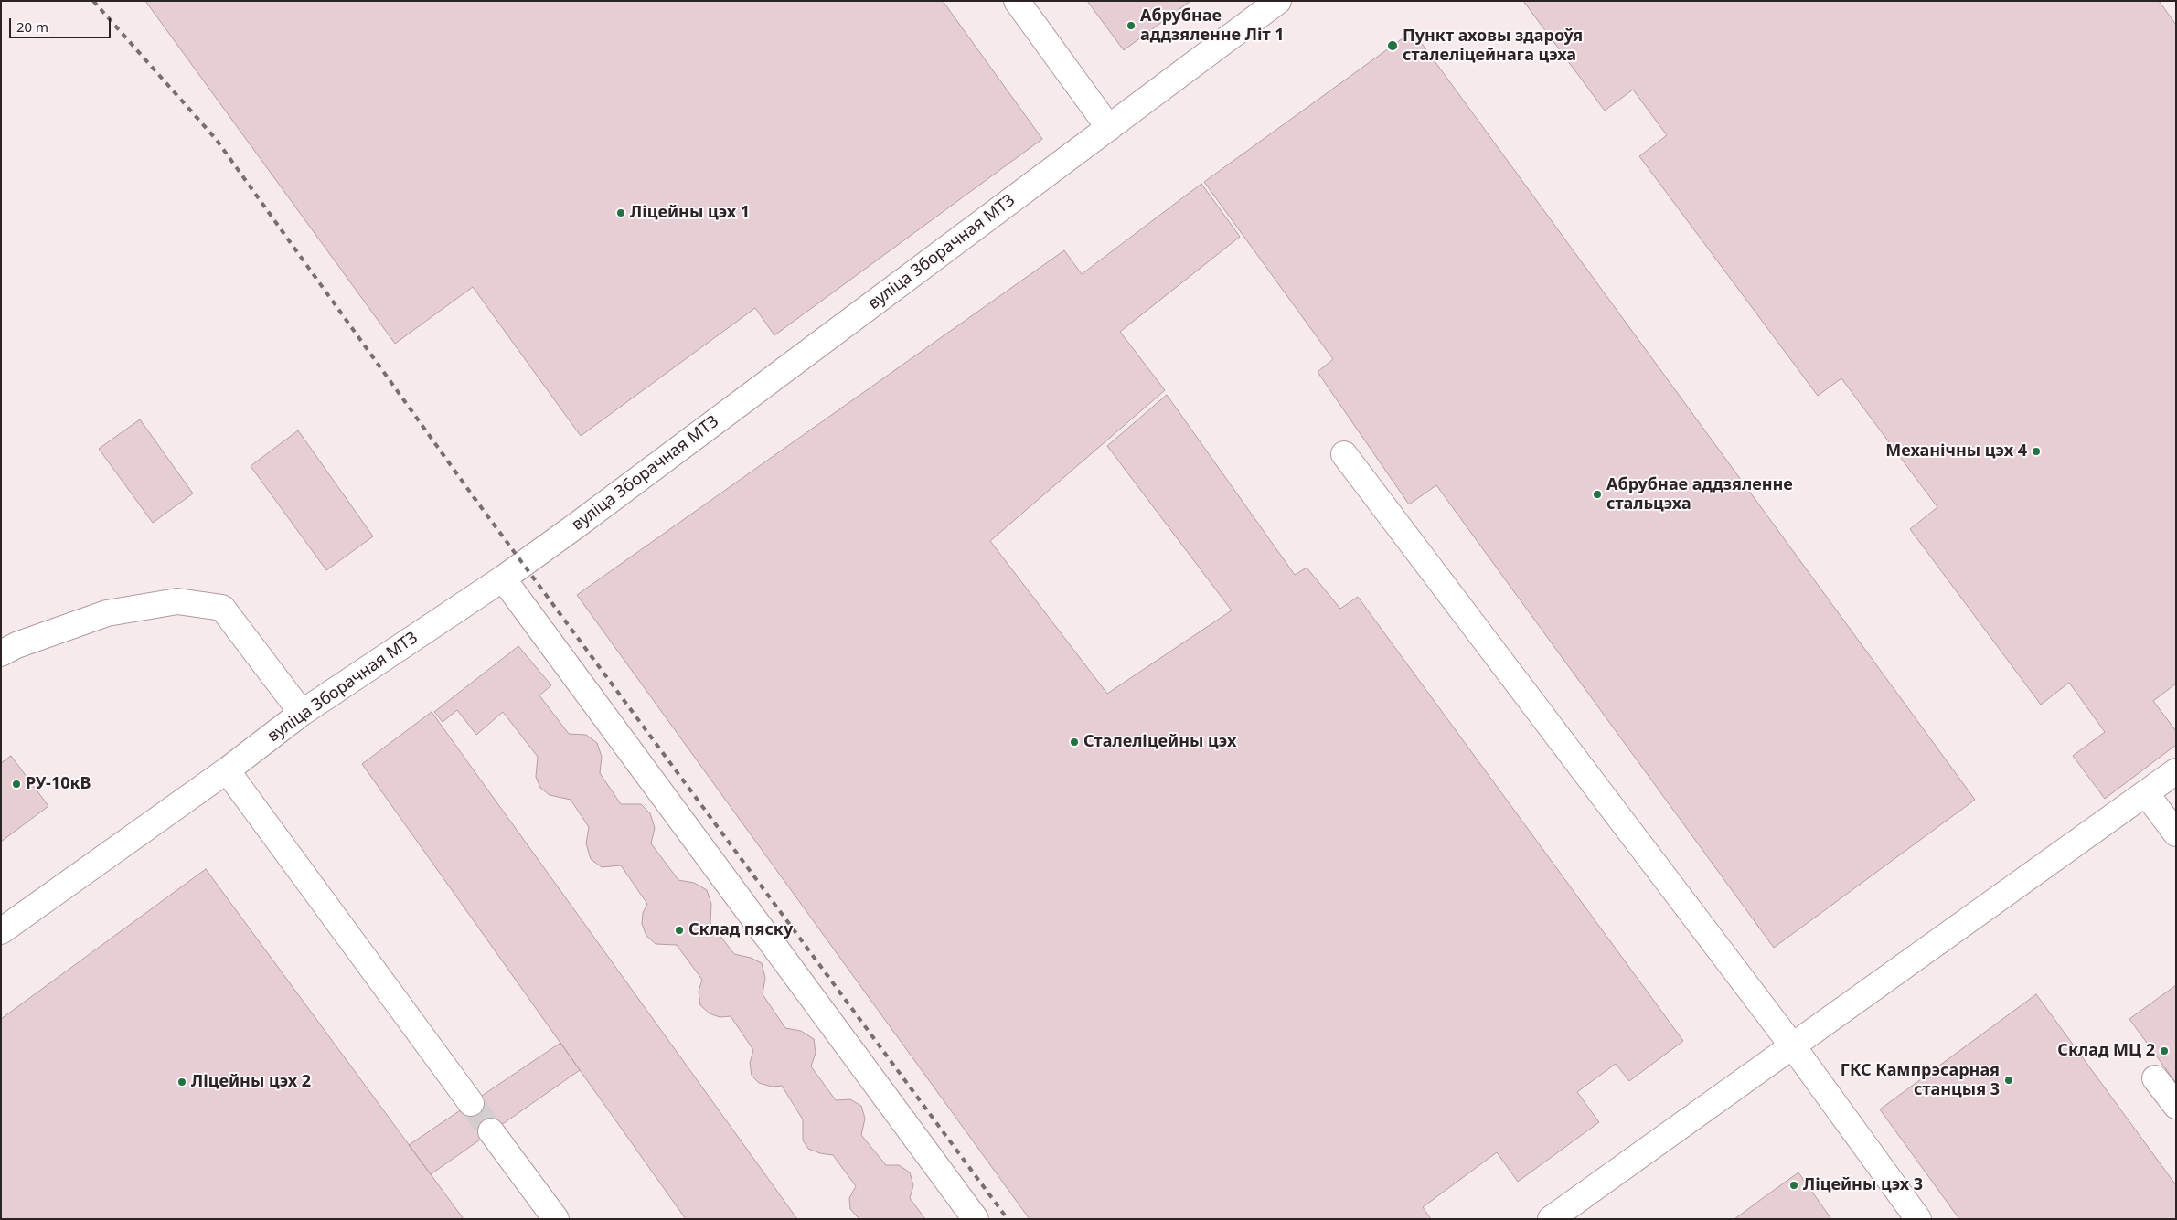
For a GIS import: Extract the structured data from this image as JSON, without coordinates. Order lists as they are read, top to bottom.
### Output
{
  "streets": {
    "lane": ["вуліца Зборачная МТЗ"]
  },
  "places": [
    "Абрубнае аддзяленне Літ 1",
    "Пункт аховы здароўя сталеліцейнага цэха",
    "Ліцейны цэх 1",
    "Механічны цэх 4",
    "Абрубнае аддзяленне стальцэха",
    "Сталеліцейны цэх",
    "РУ-10кВ",
    "Склад пяску",
    "Склад МЦ 2",
    "ГКС Кампрэсарная станцыя 3",
    "Ліцейны цэх 2",
    "Ліцейны цэх 3"
  ],
  "scale_bar": "20 m"
}
